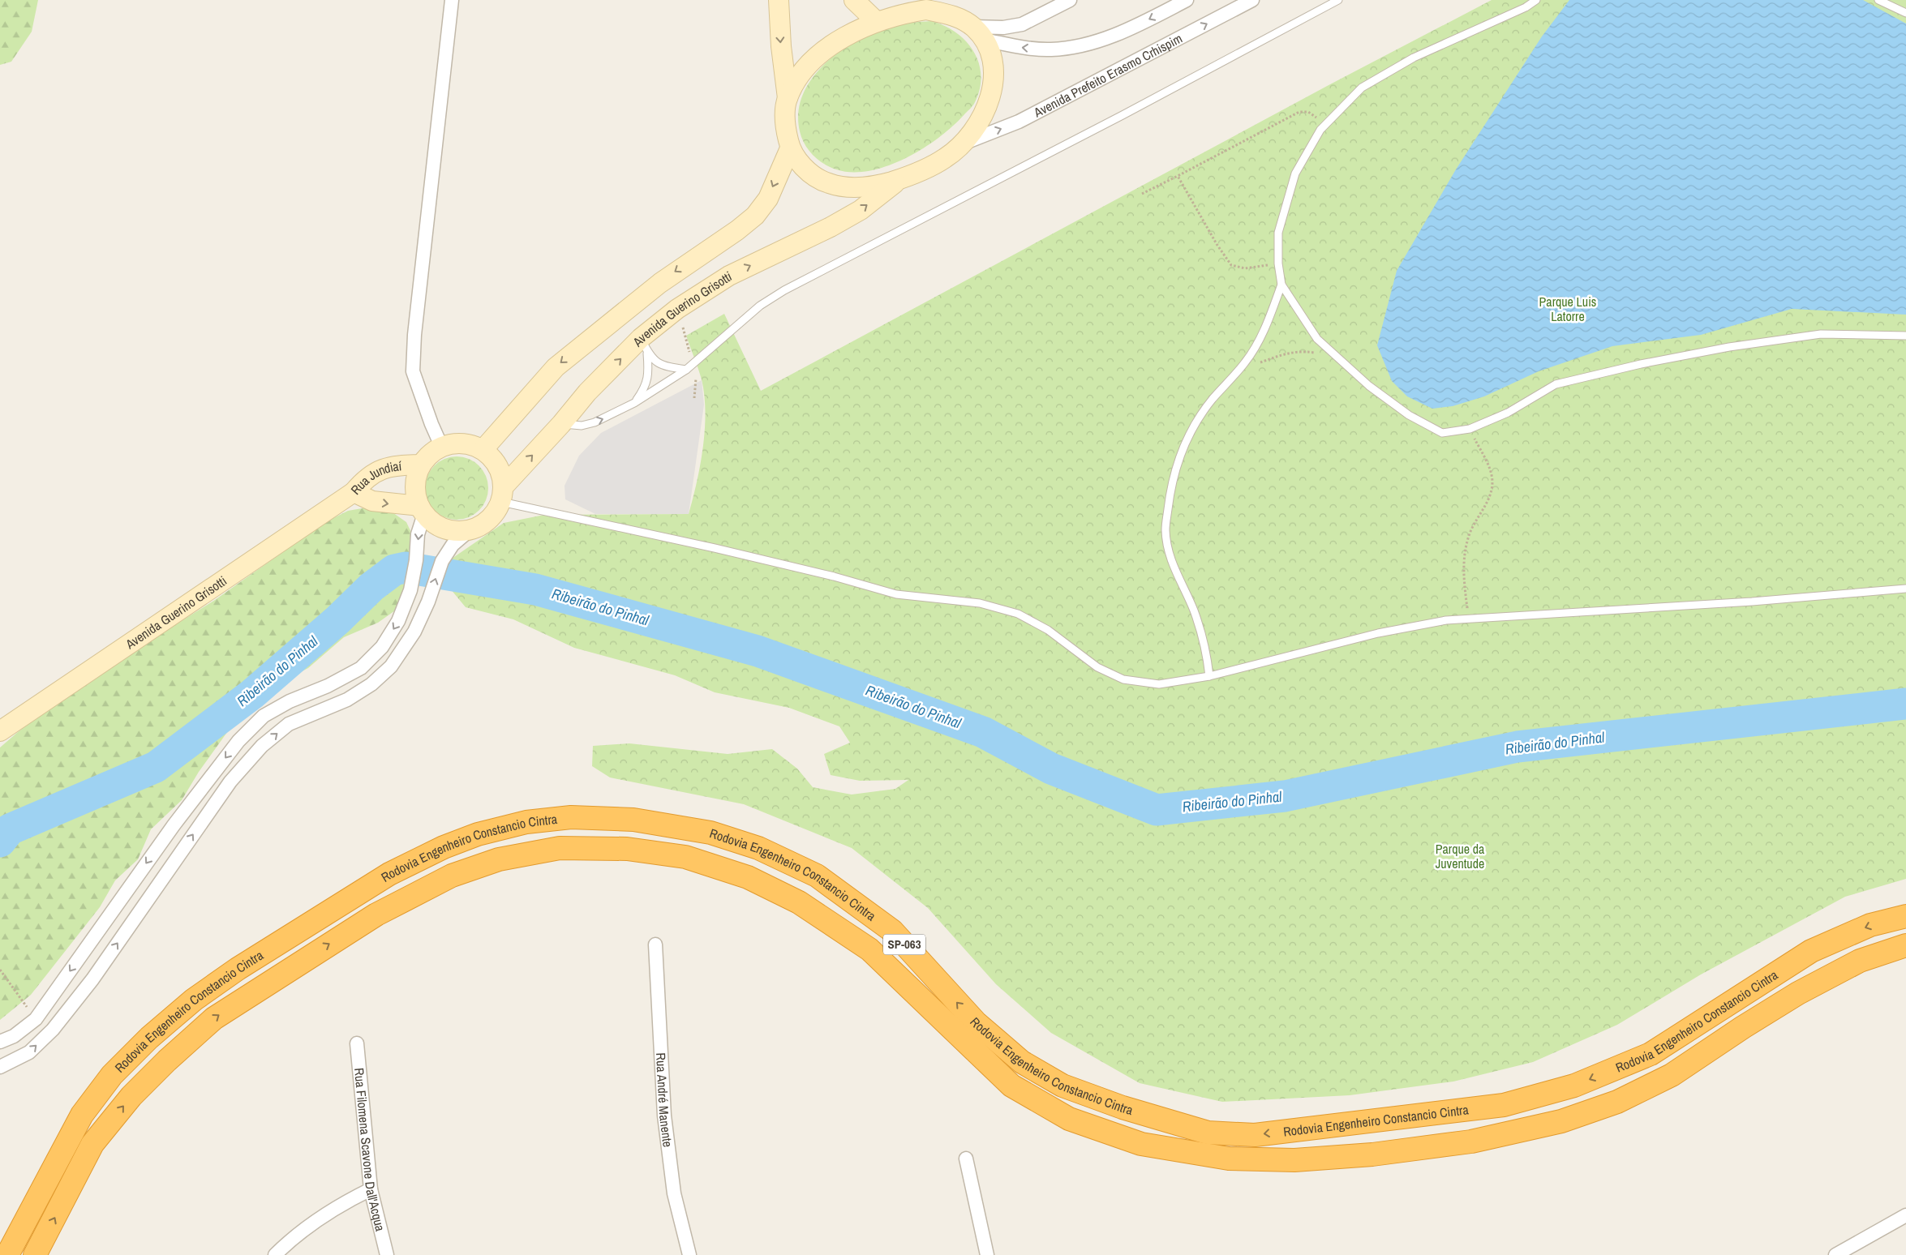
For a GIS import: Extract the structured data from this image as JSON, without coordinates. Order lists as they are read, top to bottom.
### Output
{
  "streets": {
    "highway": ["Rodovia Engenheiro Constancio Cintra", "SP-063"],
    "main road": ["Avenida Guerino Grisotti", "Rua Jundiaí"],
    "street": ["Avenida Prefeito Erasmo Crhispim", "Rua André Manente", "Rua Filomena Scavone Dall'Acqua"]
  },
  "crossings": [
    ["Avenida Guerino Grisotti", "Rua Jundiaí"]
  ],
  "one_way": ["Rua Jundiaí"],
  "water": ["Ribeirão do Pinhal"],
  "parks": ["Parque Luis Latorre", "Parque da Juventude"]
}
